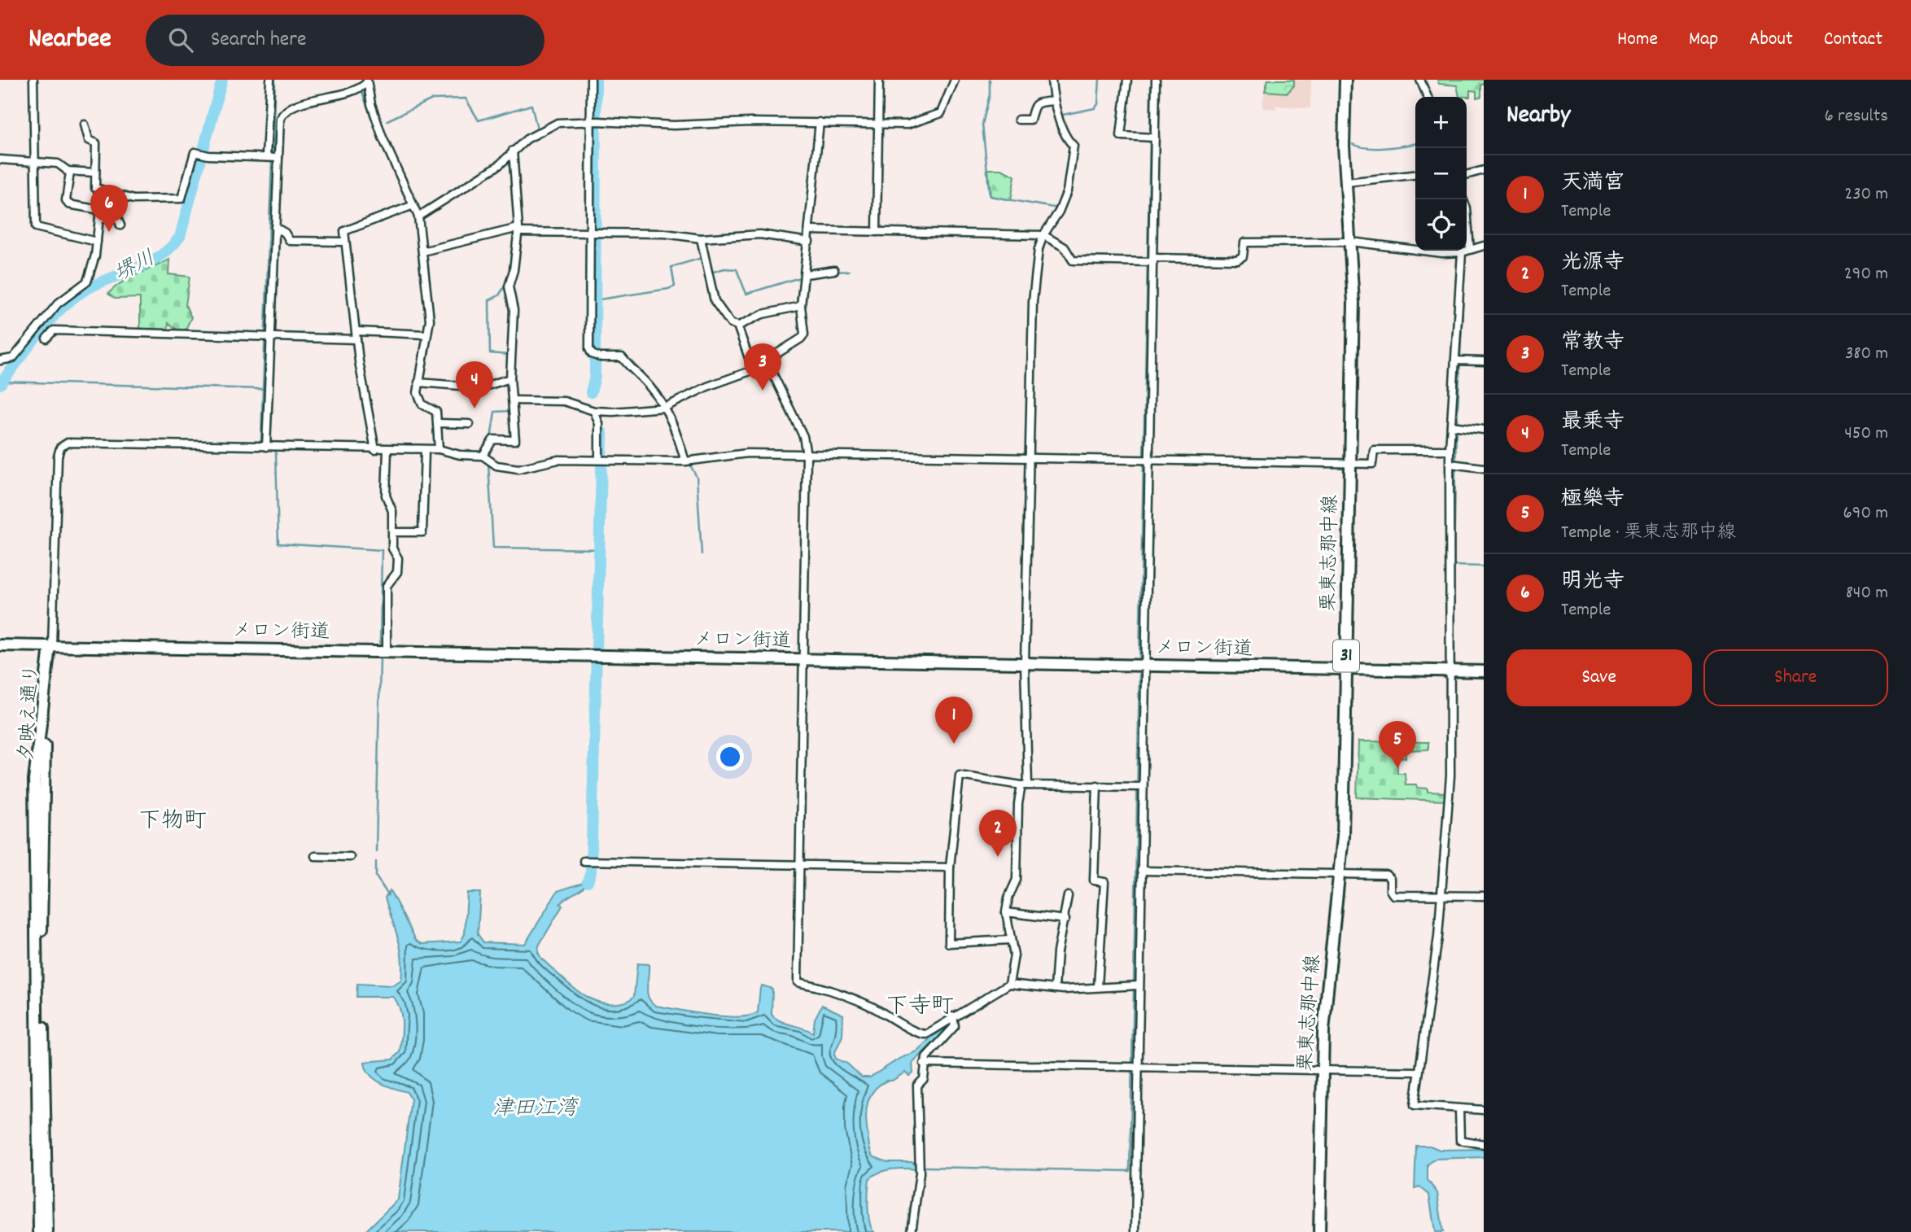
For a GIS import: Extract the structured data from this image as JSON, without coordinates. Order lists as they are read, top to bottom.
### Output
{
  "streets": {
    "street": [
      "栗東志那中線",
      "メロン街道",
      "31",
      "夕映え通り"
    ]
  },
  "crossings": [
    ["栗東志那中線", "メロン街道"],
    ["メロン街道", "夕映え通り"]
  ],
  "districts": ["下物町", "下寺町"],
  "water": ["堺川", "津田江湾"],
  "page": {
    "header": "Nearbee",
    "search": "Search here",
    "nav": [
      "Home",
      "Map",
      "About",
      "Contact"
    ],
    "heading": ["Nearby", "6 results"],
    "map_buttons": ["+", "−"],
    "list": [
      {
        "mark": "1",
        "name": "天満宮",
        "note": "Temple",
        "value": "230 m"
      },
      {
        "mark": "2",
        "name": "光源寺",
        "note": "Temple",
        "value": "290 m"
      },
      {
        "mark": "3",
        "name": "常教寺",
        "note": "Temple",
        "value": "380 m"
      },
      {
        "mark": "4",
        "name": "最乗寺",
        "note": "Temple",
        "value": "450 m"
      },
      {
        "mark": "5",
        "name": "極樂寺",
        "note": "Temple · 栗東志那中線",
        "value": "690 m"
      },
      {
        "mark": "6",
        "name": "明光寺",
        "note": "Temple",
        "value": "840 m"
      }
    ],
    "pins": [
      "6",
      "3",
      "4",
      "1",
      "5",
      "2"
    ],
    "buttons": ["Save", "Share"]
  }
}
